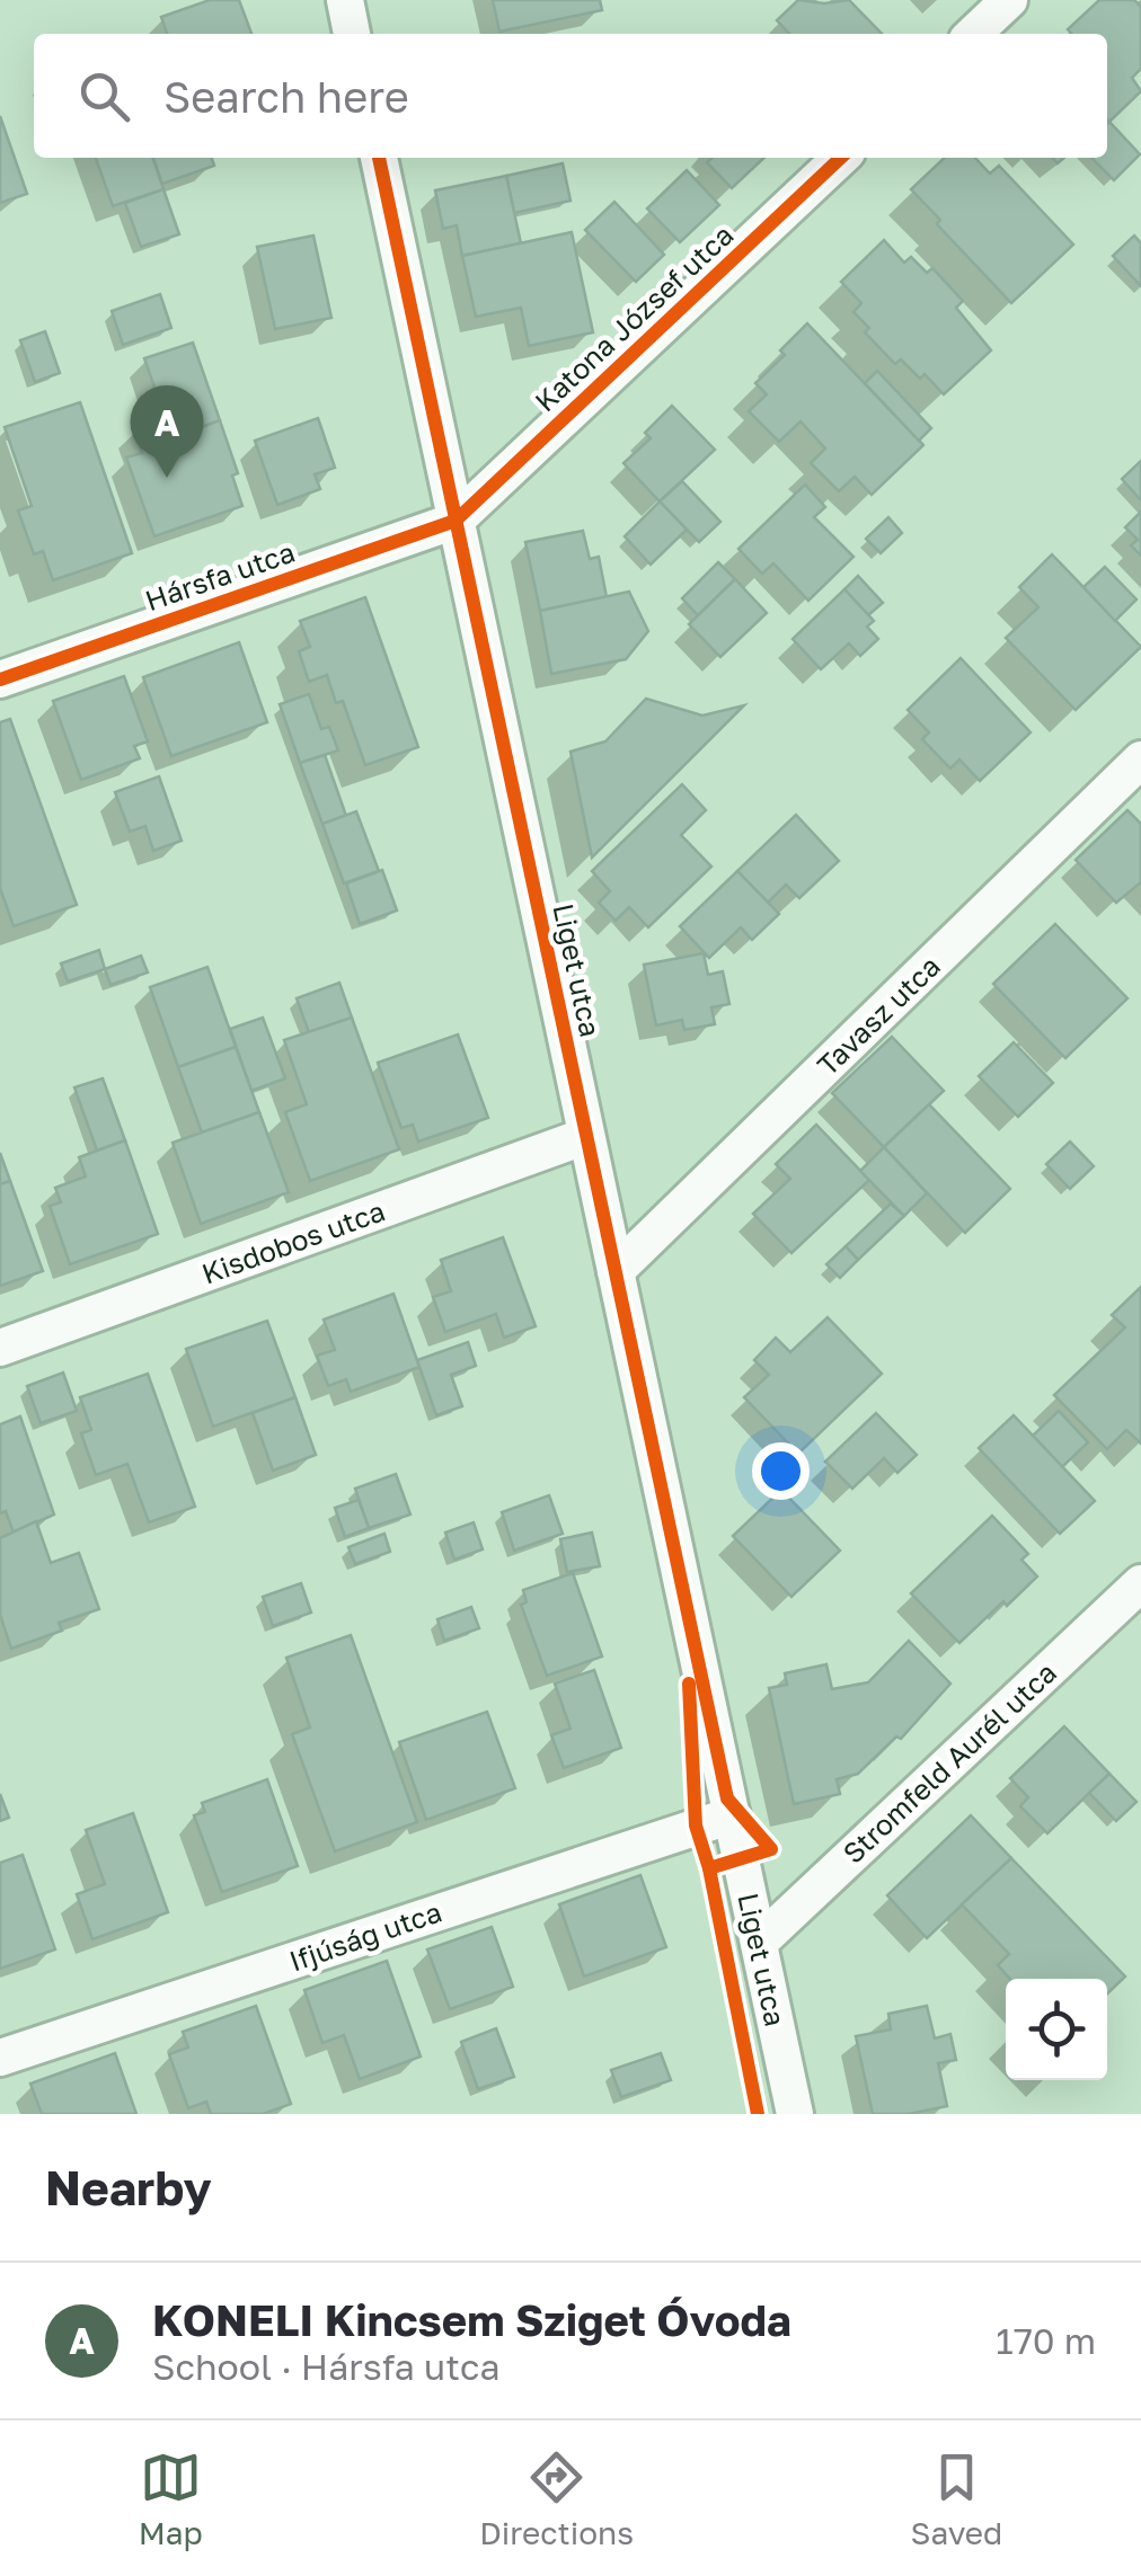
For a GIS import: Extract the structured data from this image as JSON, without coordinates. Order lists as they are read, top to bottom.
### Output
{
  "streets": {
    "street": [
      "Katona József utca",
      "Hársfa utca",
      "Liget utca",
      "Tavasz utca",
      "Kisdobos utca",
      "Stromfeld Aurél utca",
      "Ifjúság utca"
    ]
  },
  "crossings": [
    ["Katona József utca", "Hársfa utca"],
    ["Katona József utca", "Liget utca"],
    ["Hársfa utca", "Liget utca"],
    ["Liget utca", "Tavasz utca"],
    ["Liget utca", "Kisdobos utca"],
    ["Liget utca", "Stromfeld Aurél utca"],
    ["Liget utca", "Ifjúság utca"]
  ],
  "page": {
    "search": "Search here",
    "pins": "A",
    "heading": "Nearby",
    "list": [
      {
        "mark": "A",
        "name": "KONELI Kincsem Sziget Óvoda",
        "note": "School · Hársfa utca",
        "value": "170 m"
      }
    ],
    "nav": ["Map", "Directions", "Saved"]
  }
}
